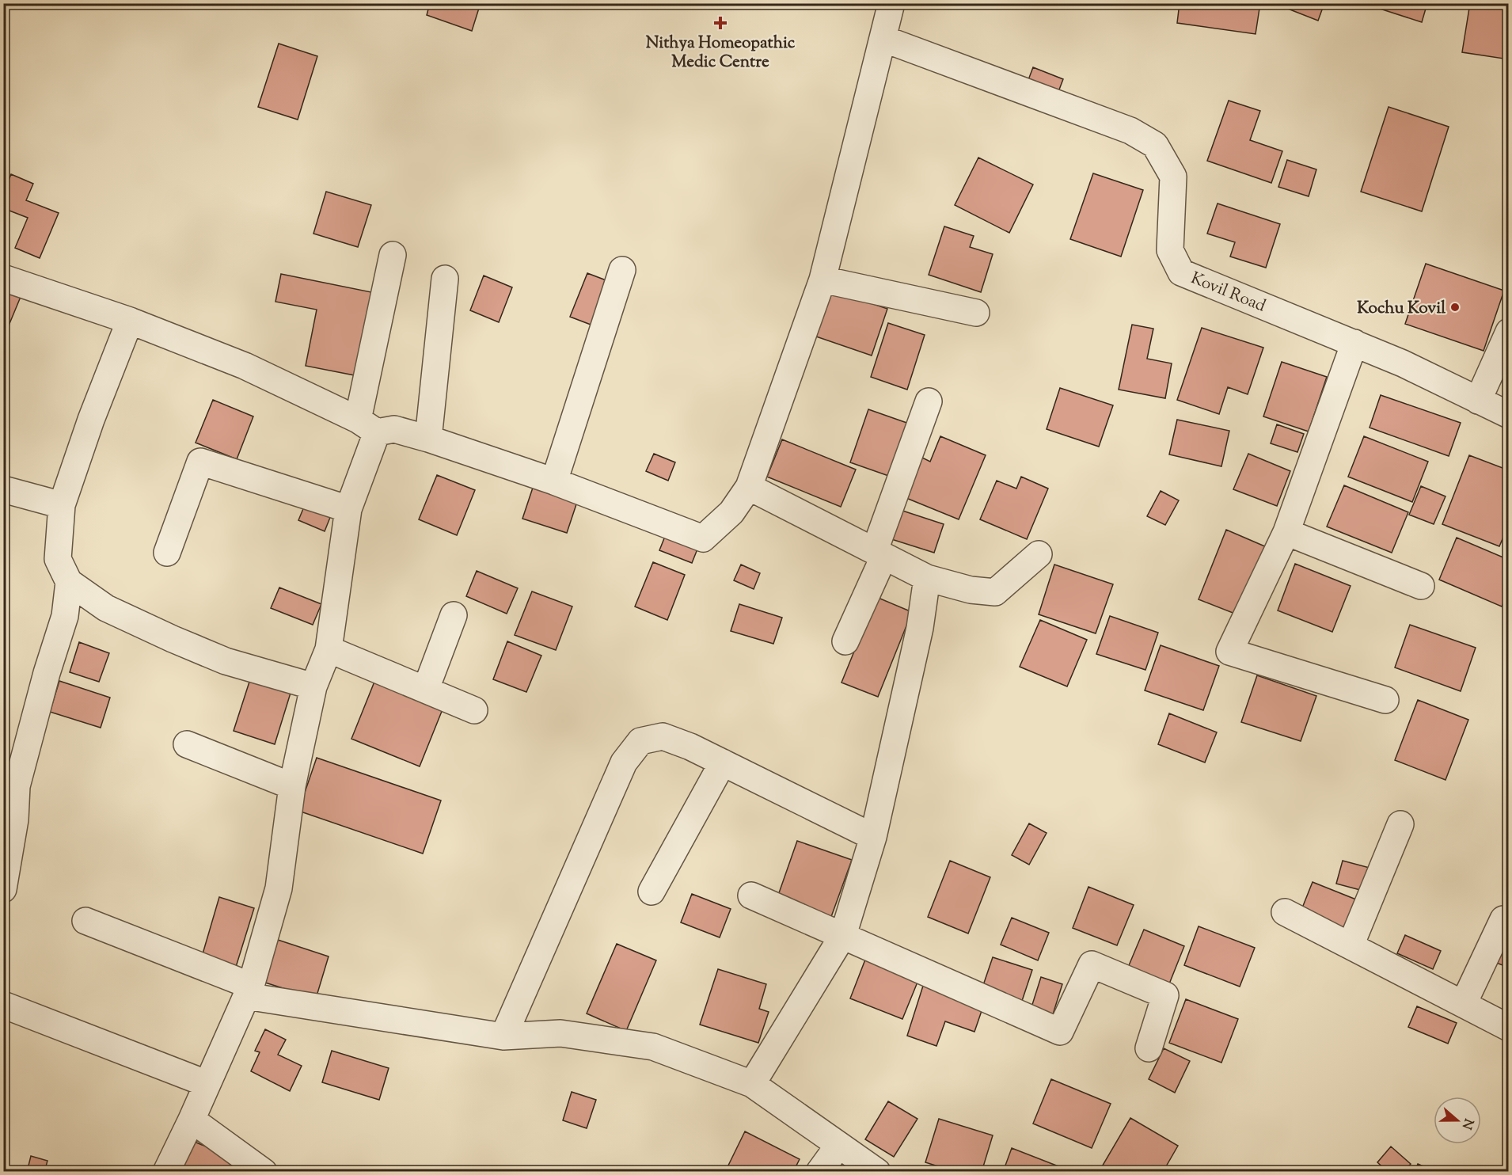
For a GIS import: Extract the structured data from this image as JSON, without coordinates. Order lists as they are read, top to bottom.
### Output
{
  "streets": {
    "street": ["Kovil Road"]
  },
  "places": {
    "health": ["Nithya Homeopathic Medic Centre"],
    "other": ["Kochu Kovil"]
  },
  "north": "right"
}
